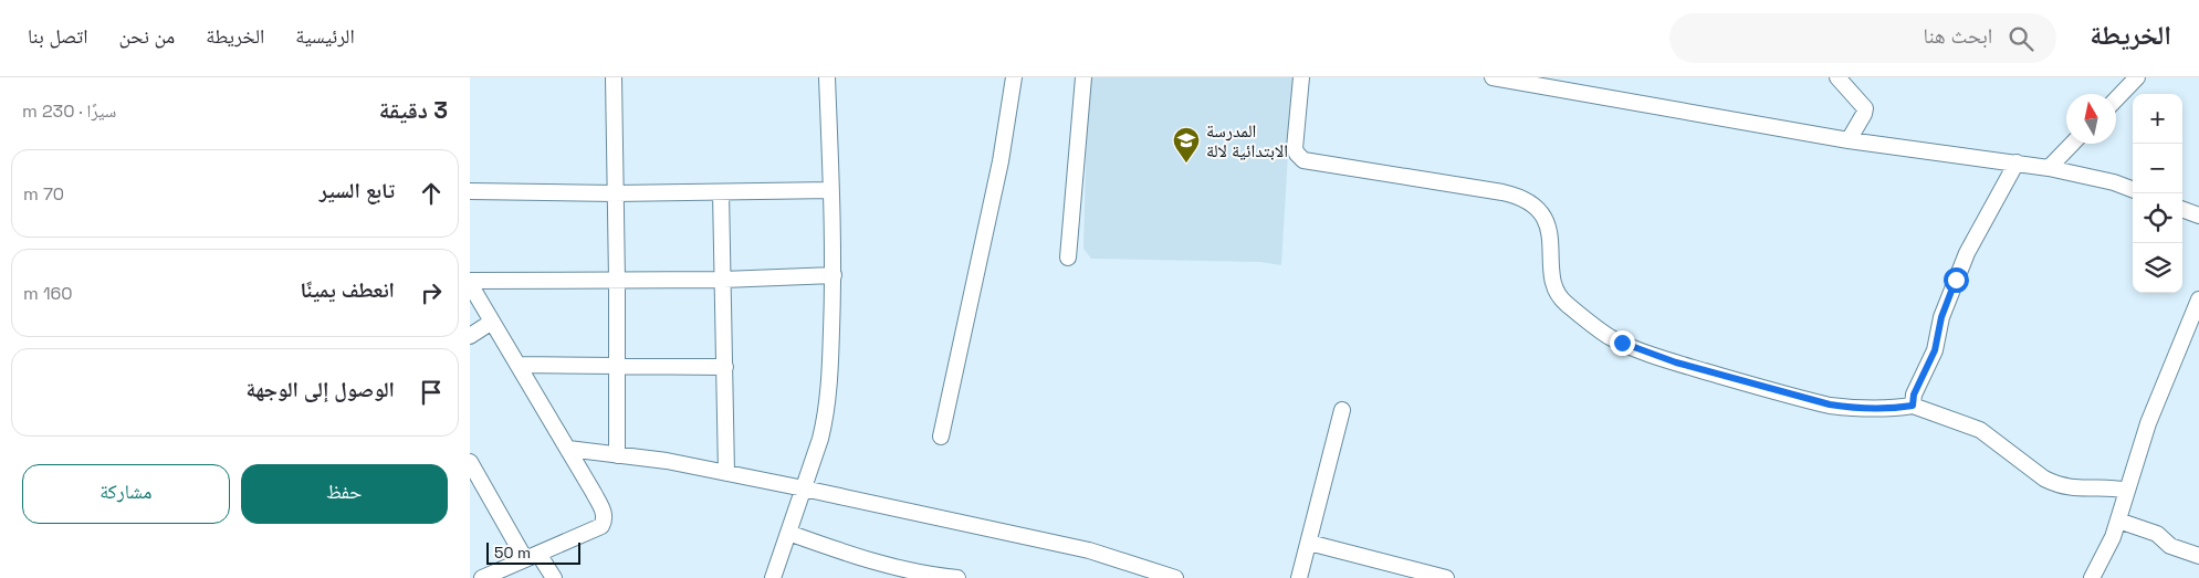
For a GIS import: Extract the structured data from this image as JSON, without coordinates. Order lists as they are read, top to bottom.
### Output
{
  "places": {
    "school or university": ["المدرسة الابتدائية لالة"]
  },
  "scale_bar": "50 m",
  "north": "top",
  "page": {
    "header": "الخريطة",
    "search": "ابحث هنا",
    "nav": [
      "الرئيسية",
      "الخريطة",
      "من نحن",
      "اتصل بنا"
    ],
    "heading": ["3 دقيقة", "سيرًا · 230 m"],
    "map_buttons": ["+", "−"],
    "list": [
      ["تابع السير", "70 m"],
      ["انعطف يمينًا", "160 m"],
      "الوصول إلى الوجهة"
    ],
    "buttons": ["حفظ", "مشاركة"],
    "scale": "50 m"
  }
}
